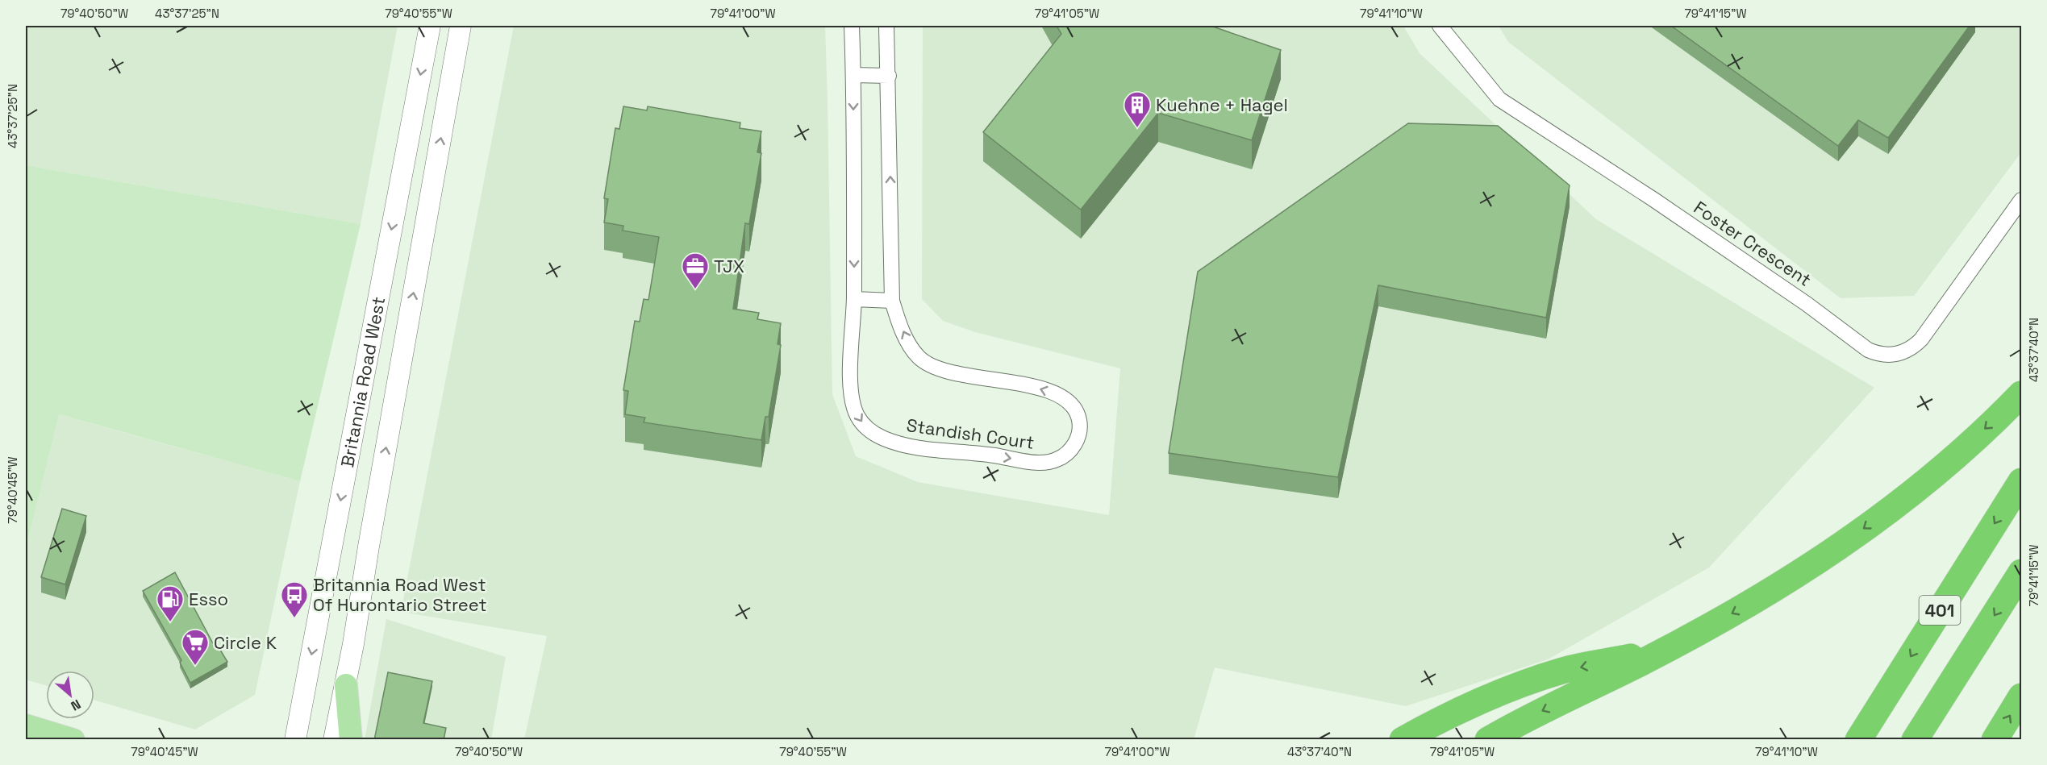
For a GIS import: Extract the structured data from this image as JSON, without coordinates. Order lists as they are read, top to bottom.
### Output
{
  "streets": {
    "highway": ["401"],
    "main road": ["Britannia Road West"],
    "street": ["Foster Crescent", "Standish Court"]
  },
  "places": {
    "building": ["Kuehne + Hagel"],
    "office": ["TJX"],
    "bus stop": ["Britannia Road West Of Hurontario Street"],
    "fuel station": ["Esso"],
    "supermarket": ["Circle K"]
  },
  "north": "bottom right",
  "coordinates": [
    "79°40'50\"W",
    "43°37'25\"N",
    "79°40'55\"W",
    "79°41'00\"W",
    "79°41'05\"W",
    "79°41'10\"W",
    "79°41'15\"W",
    "43°37'40\"N",
    "79°40'45\"W"
  ]
}
